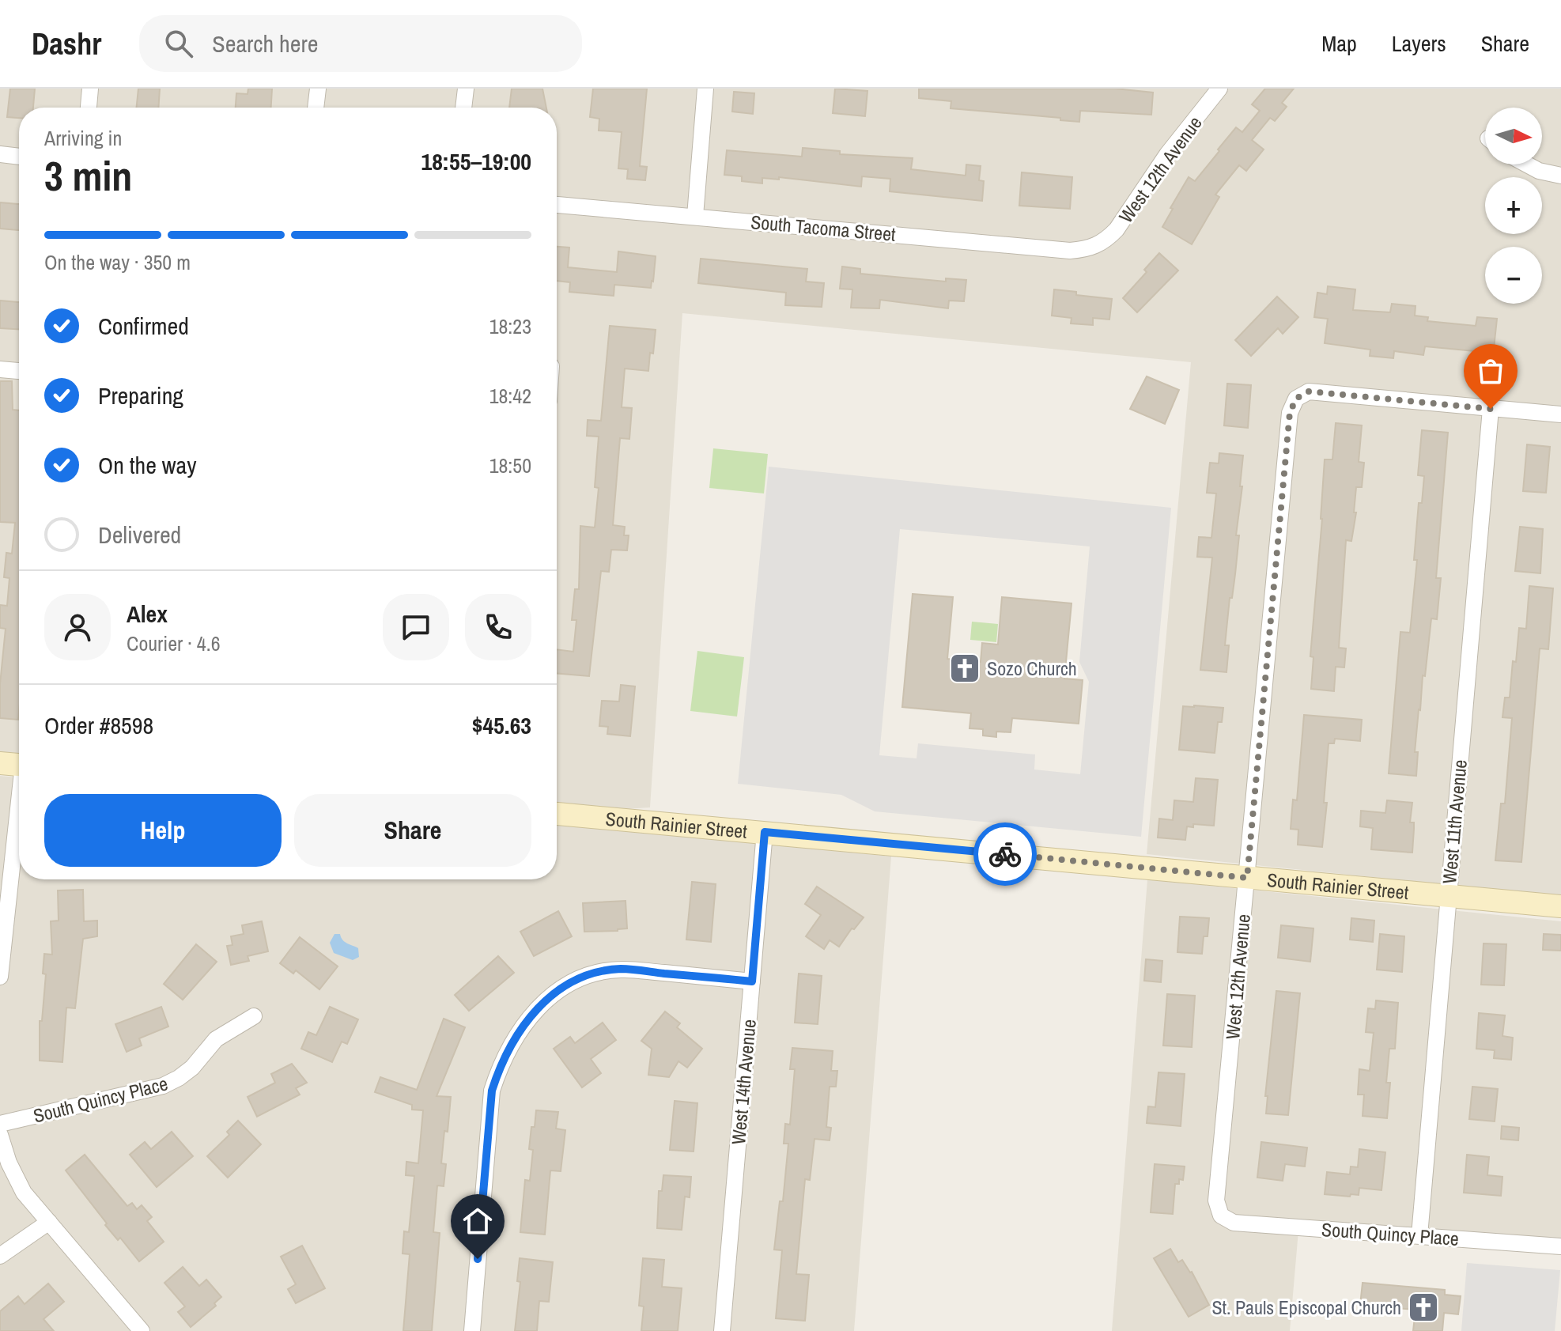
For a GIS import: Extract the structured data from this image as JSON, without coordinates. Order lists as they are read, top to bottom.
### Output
{
  "streets": {
    "street": [
      "West 12th Avenue",
      "South Tacoma Street",
      "West 11th Avenue",
      "South Rainier Street",
      "West 14th Avenue",
      "South Quincy Place"
    ]
  },
  "crossings": [
    ["West 12th Avenue", "South Tacoma Street"],
    ["West 12th Avenue", "West 11th Avenue"],
    ["West 12th Avenue", "South Rainier Street"],
    ["West 12th Avenue", "South Quincy Place"],
    ["West 11th Avenue", "South Rainier Street"],
    ["West 11th Avenue", "South Quincy Place"],
    ["South Rainier Street", "West 14th Avenue"]
  ],
  "places": {
    "church": ["Sozo Church", "St. Pauls Episcopal Church"]
  },
  "north": "right",
  "page": {
    "header": "Dashr",
    "search": "Search here",
    "nav": ["Map", "Layers", "Share"],
    "map_buttons": ["+", "−"],
    "heading": ["3 min", "Arriving in", "18:55–19:00"],
    "panel": [
      "Alex",
      "Courier · 4.6",
      "Order #8598",
      "$45.63"
    ],
    "bar": "On the way · 350 m",
    "list": [
      ["Confirmed", "18:23"],
      ["Preparing", "18:42"],
      ["On the way", "18:50"],
      "Delivered"
    ],
    "buttons": ["Help", "Share"]
  }
}
